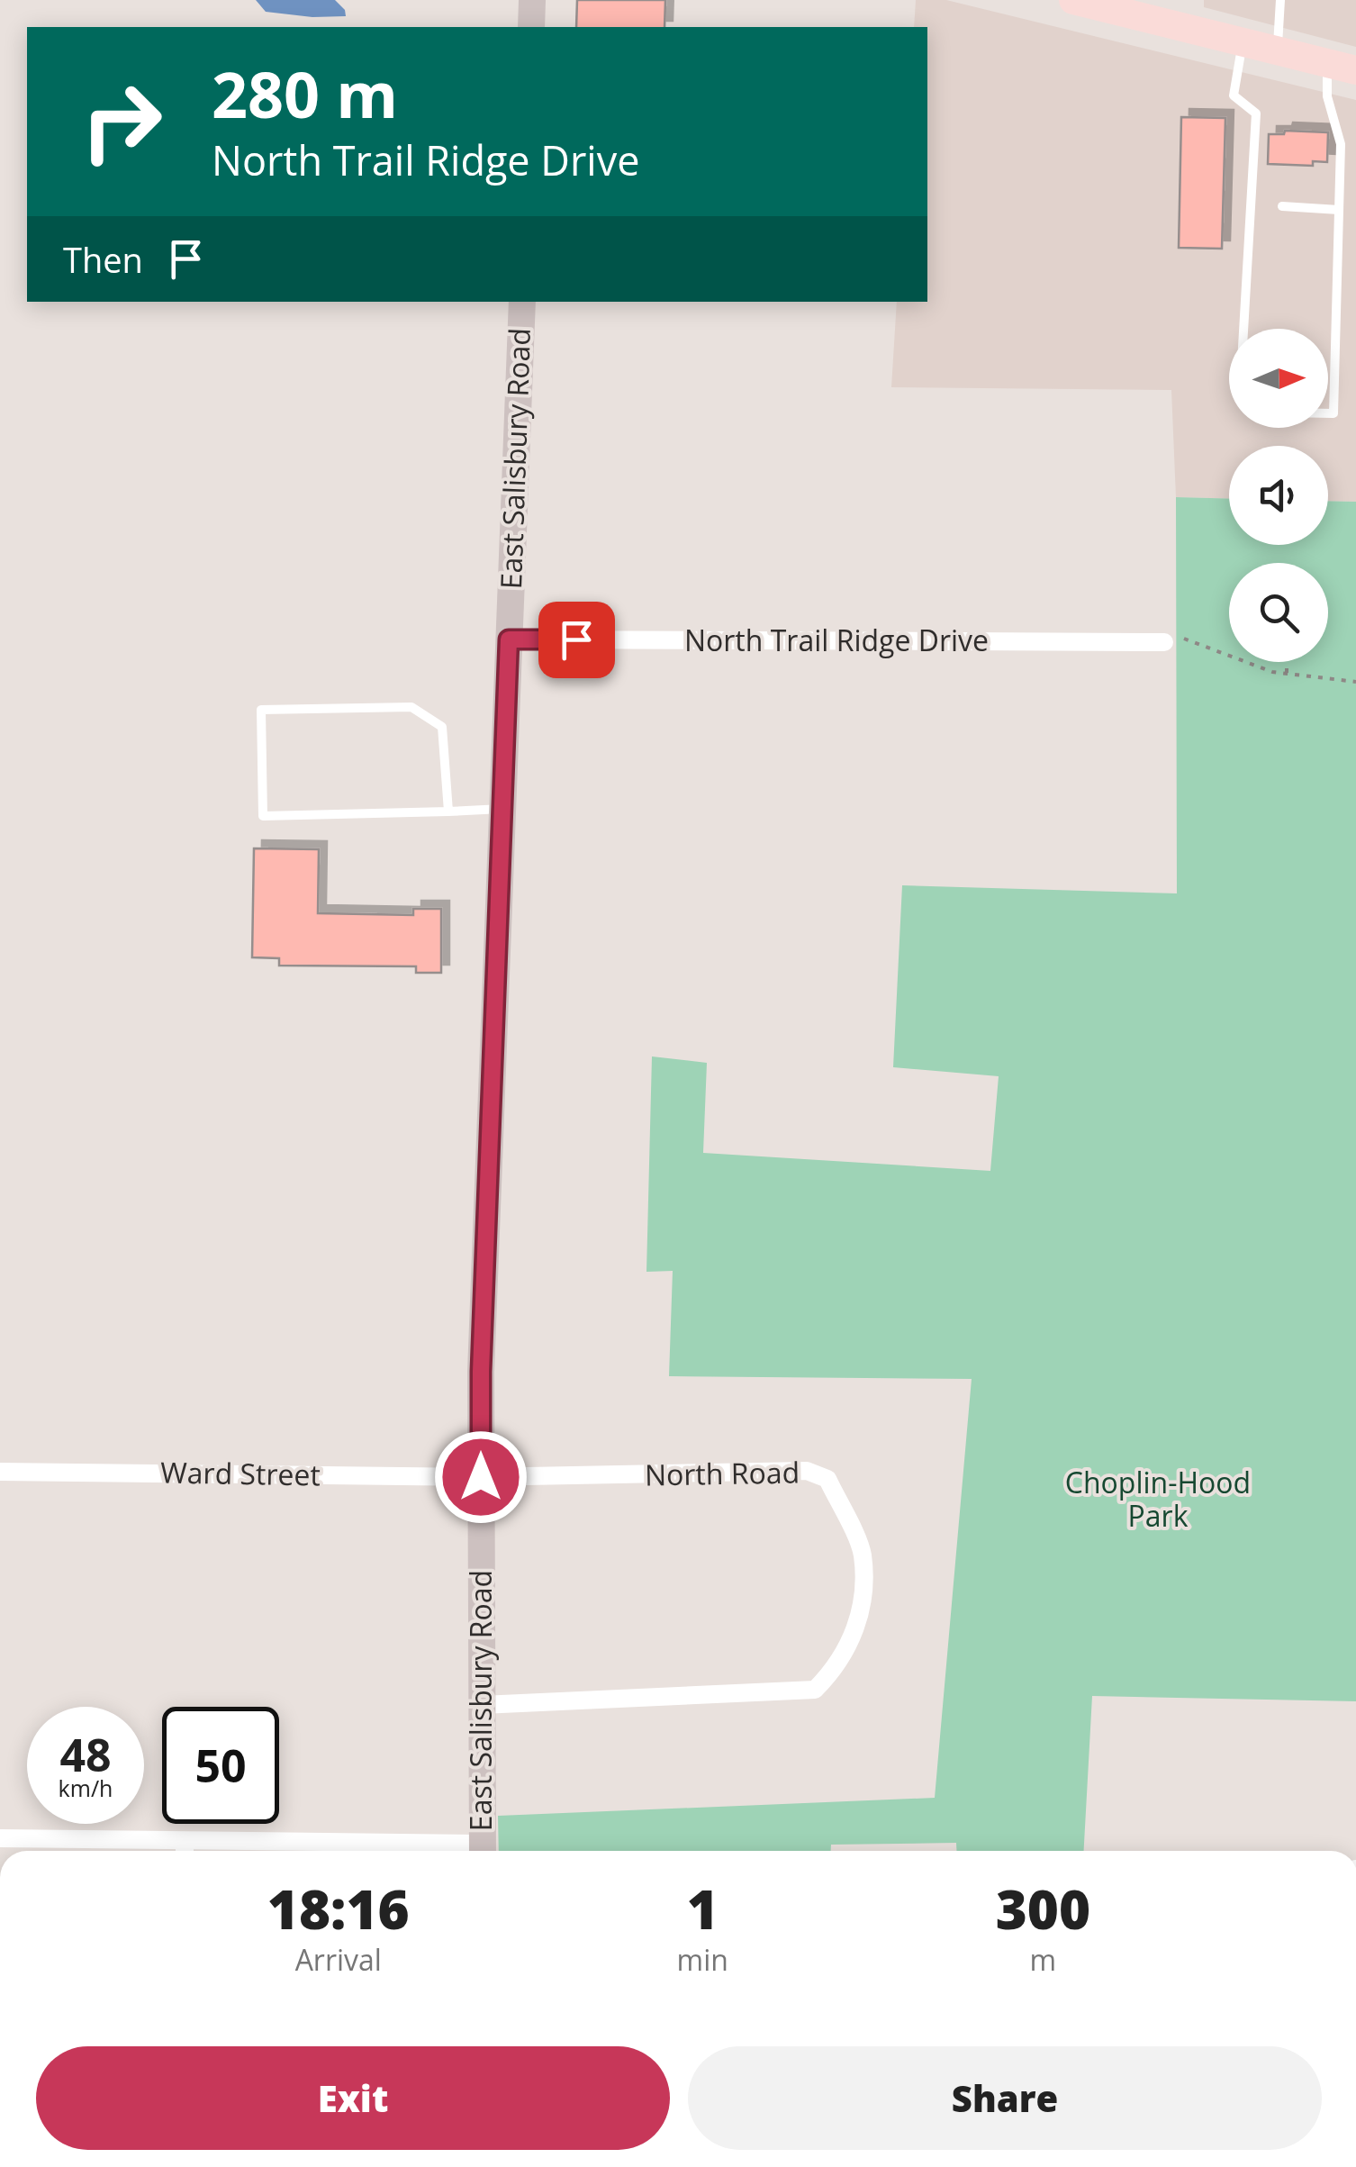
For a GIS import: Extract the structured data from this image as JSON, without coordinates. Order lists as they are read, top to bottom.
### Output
{
  "streets": {
    "main road": ["East Salisbury Road"],
    "street": ["North Trail Ridge Drive", "Ward Street", "North Road"]
  },
  "crossings": [
    ["East Salisbury Road", "North Trail Ridge Drive"],
    ["East Salisbury Road", "Ward Street"],
    ["East Salisbury Road", "North Road"],
    ["Ward Street", "North Road"]
  ],
  "parks": ["Choplin-Hood Park"],
  "north": "right",
  "page": {
    "turn": ["280 m", "North Trail Ridge Drive"],
    "then": "Then",
    "speed": "48 km/h",
    "limit": "50",
    "eta": [
      "18:16",
      "Arrival",
      "1",
      "min",
      "300",
      "m"
    ],
    "buttons": ["Exit", "Share"]
  }
}
